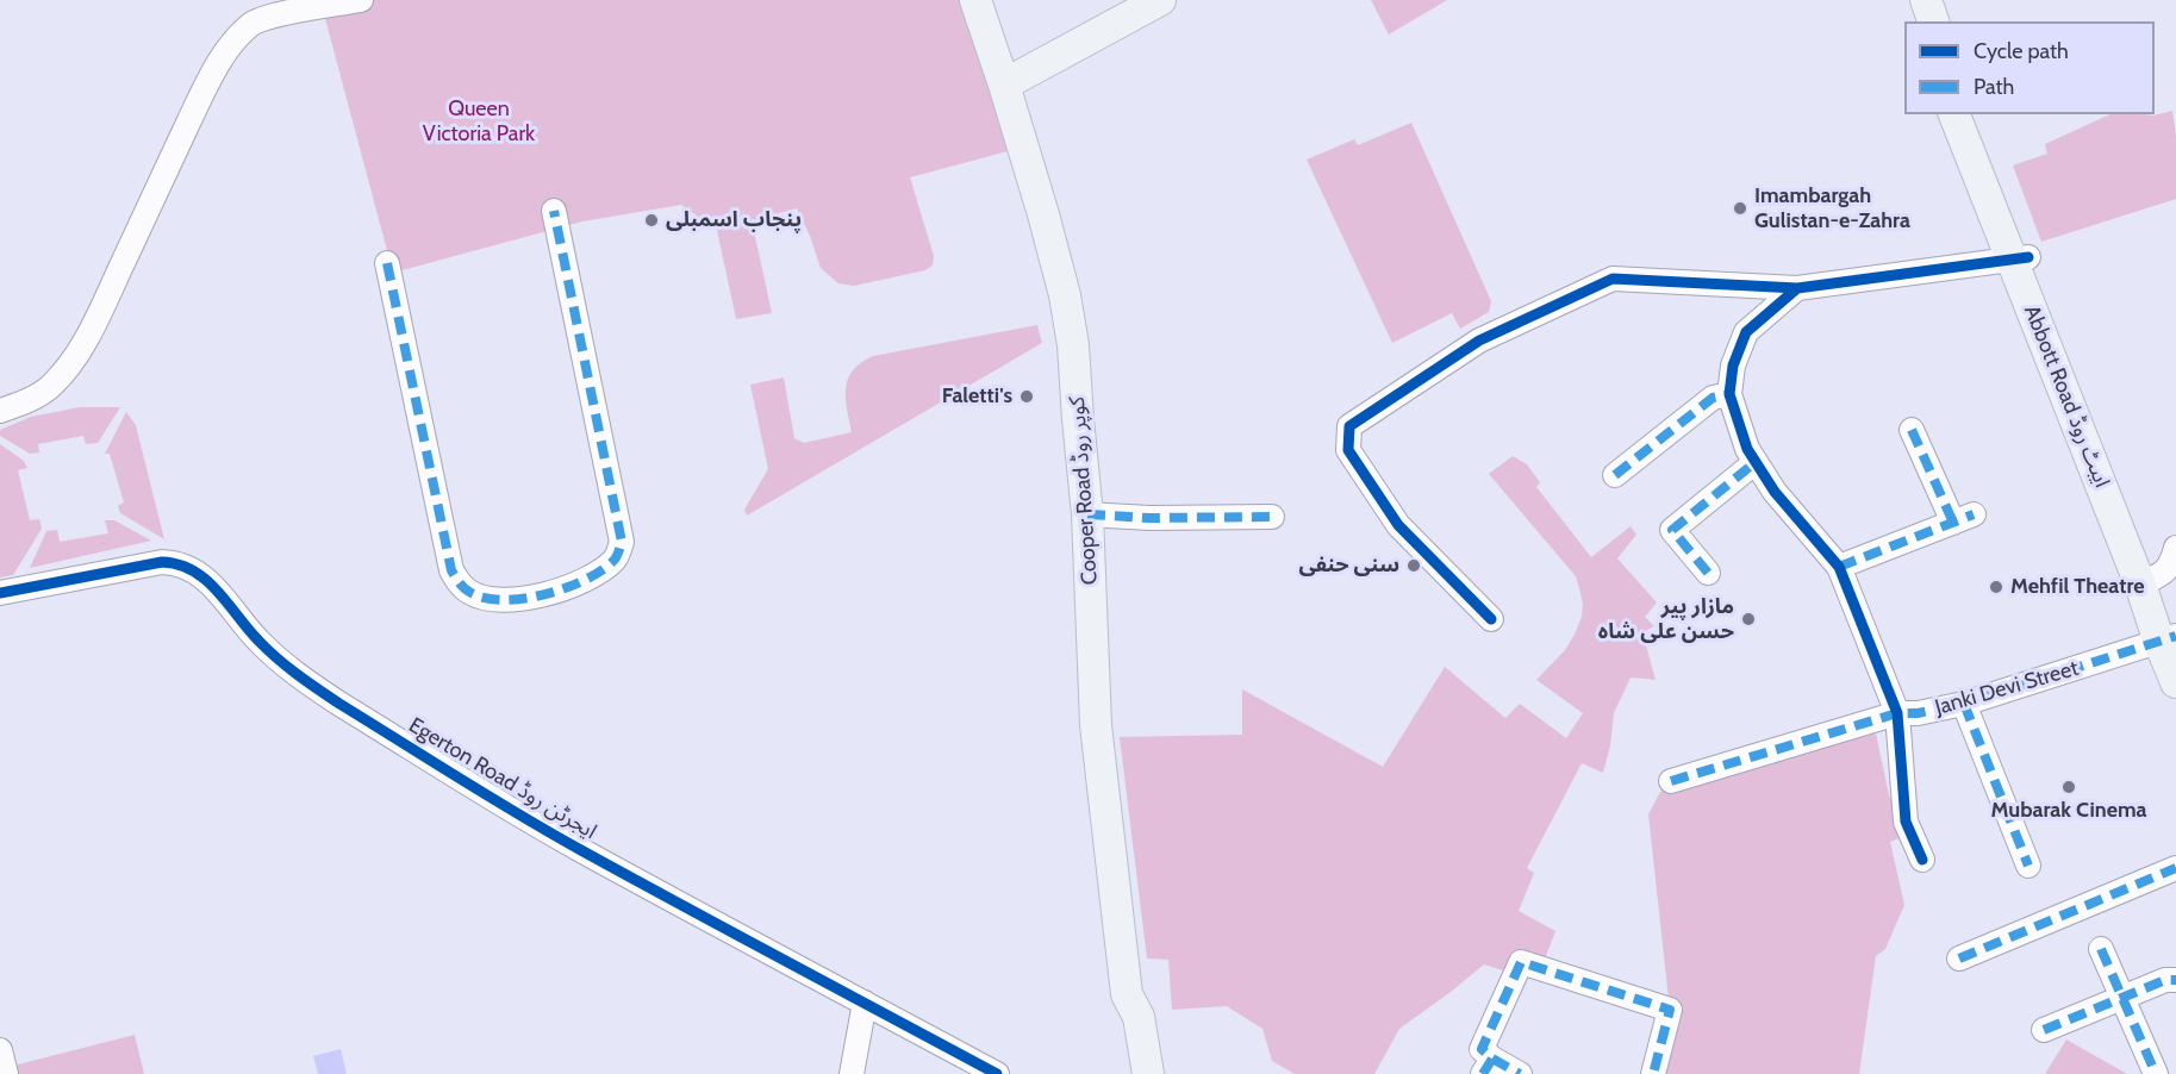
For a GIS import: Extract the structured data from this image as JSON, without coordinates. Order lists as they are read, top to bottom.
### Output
{
  "streets": {
    "main road": ["Abbott Road ایبٹ روڈ", "Cooper Road کوپر روڈ"],
    "street": ["Janki Devi Street", "Egerton Road ایجرٹن روڈ"]
  },
  "crossings": [
    ["Abbott Road ایبٹ روڈ", "Janki Devi Street"]
  ],
  "parks": ["Queen Victoria Park"],
  "places": [
    "Imambargah Gulistan-e-Zahra",
    "پنجاب اسمبلی",
    "Faletti's",
    "سنی حنفی",
    "Mehfil Theatre",
    "مازار پیر حسن علی شاہ",
    "Mubarak Cinema"
  ],
  "legend": ["Cycle path", "Path"]
}
